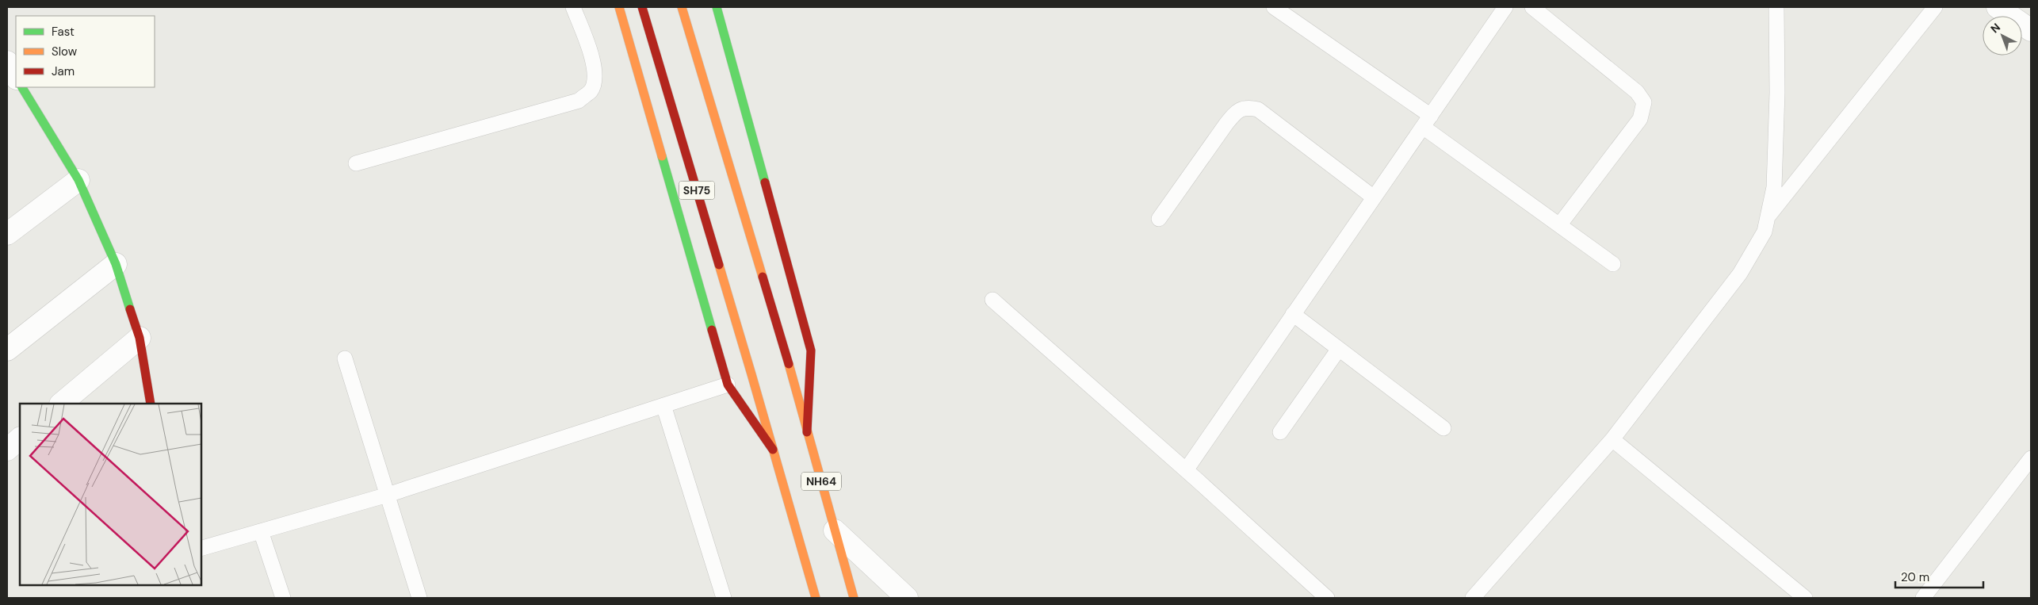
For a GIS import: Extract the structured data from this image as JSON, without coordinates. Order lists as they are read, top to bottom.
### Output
{
  "streets": {
    "main road": ["SH75", "NH64"]
  },
  "crossings": [
    ["SH75", "NH64"]
  ],
  "legend": ["Fast", "Slow", "Jam"],
  "scale_bar": "20 m",
  "north": "top left"
}
